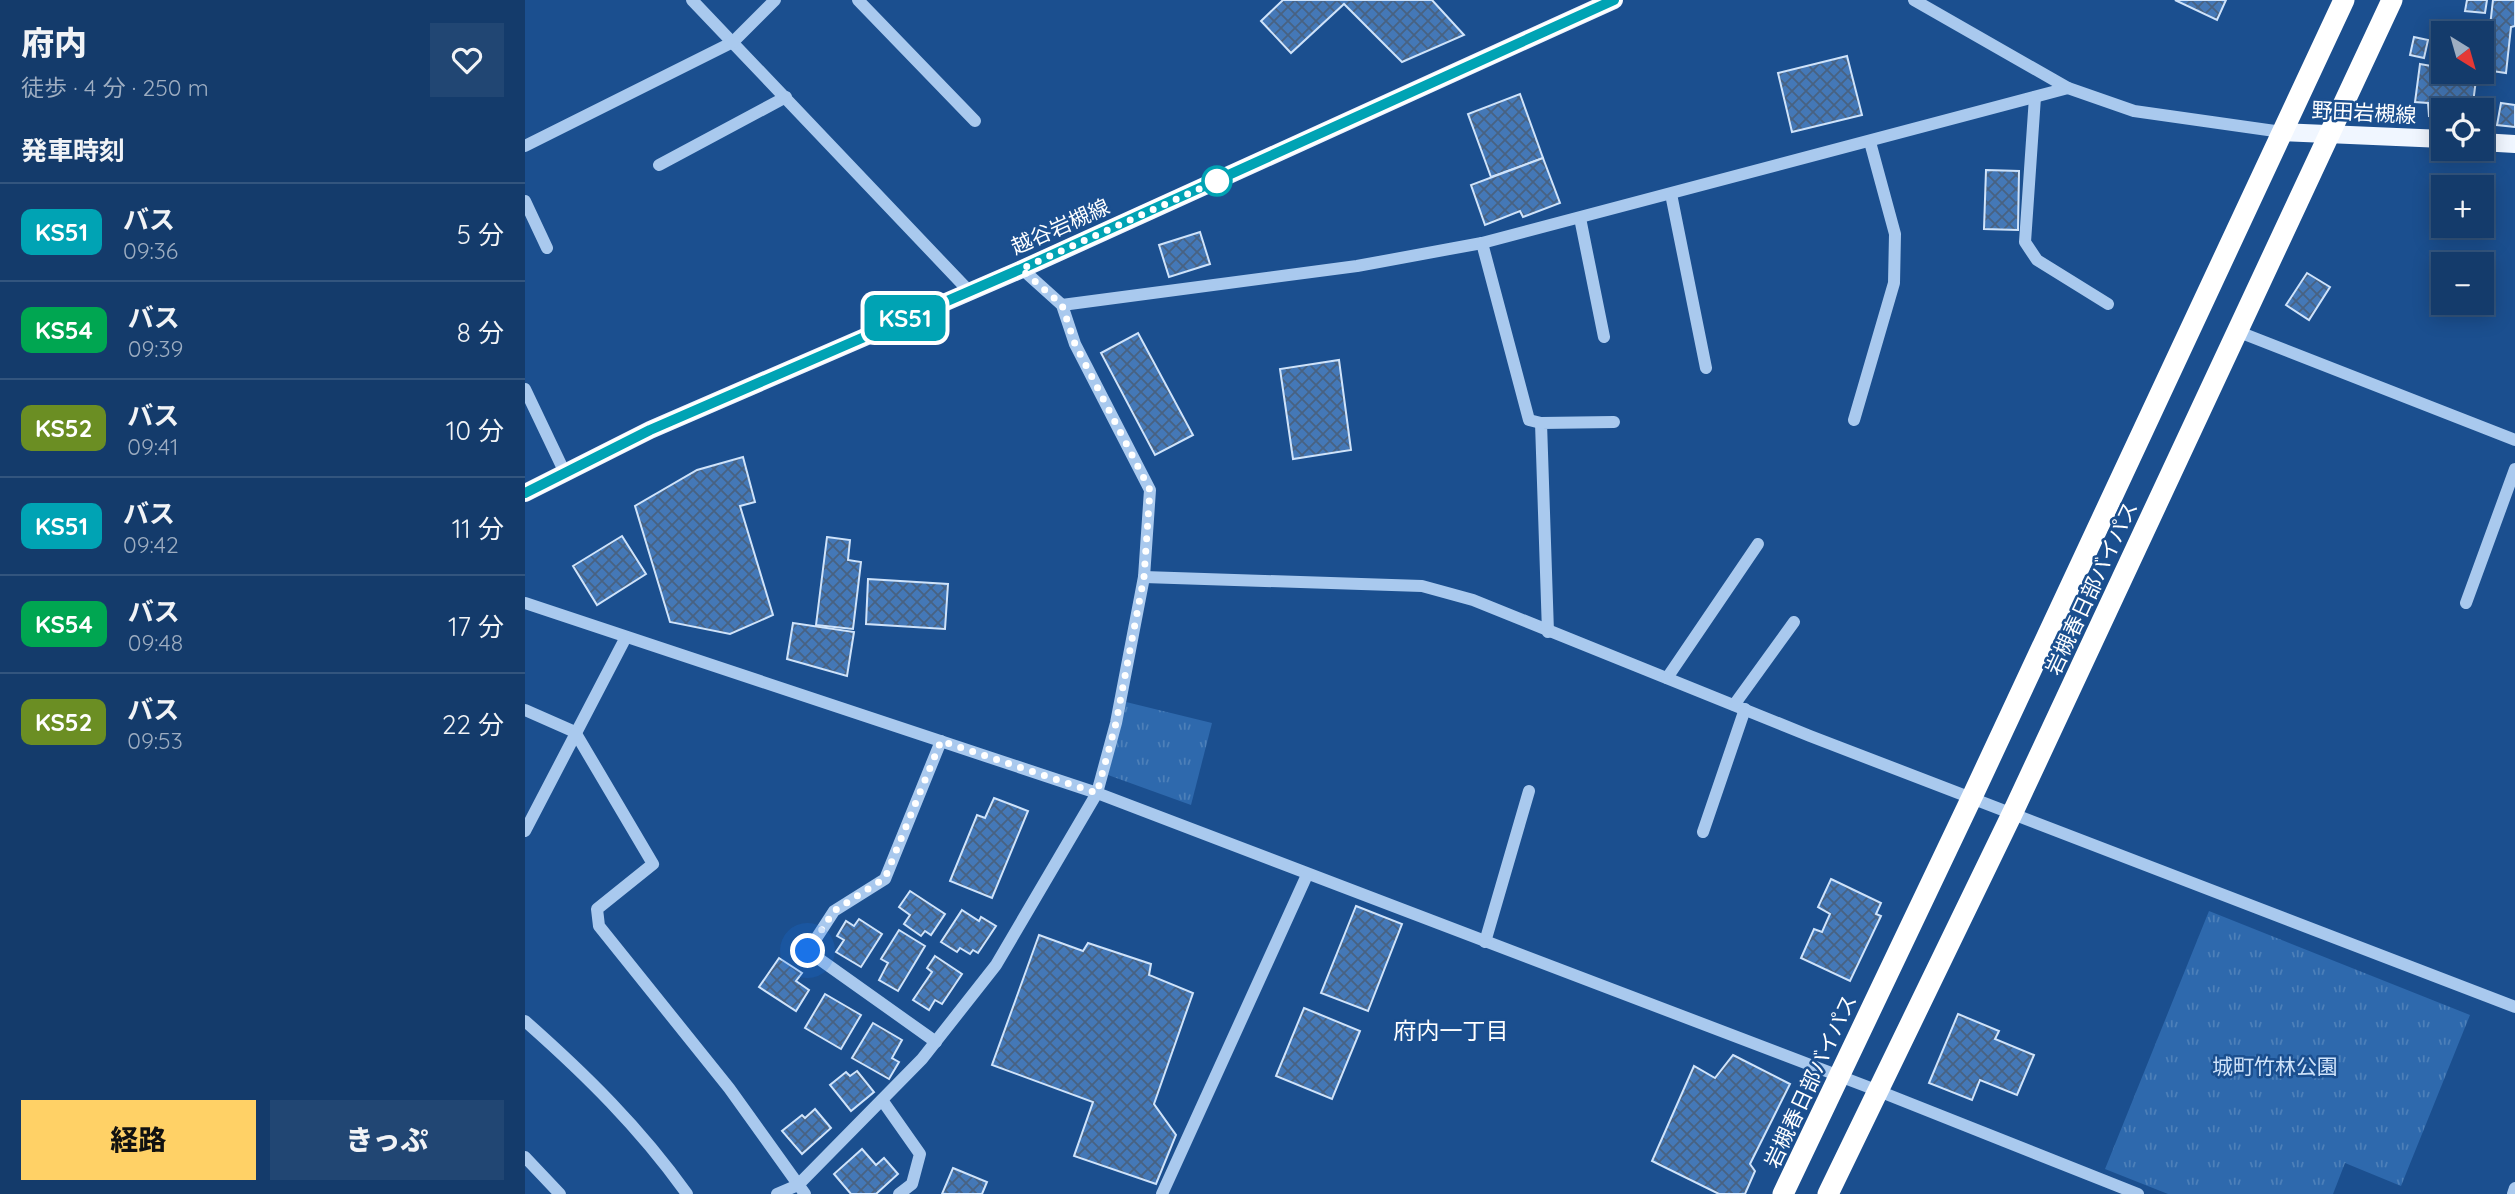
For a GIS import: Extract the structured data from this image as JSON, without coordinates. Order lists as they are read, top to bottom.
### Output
{
  "streets": {
    "highway": ["岩槻春日部バイパス"],
    "main road": ["野田岩槻線", "越谷岩槻線"]
  },
  "crossings": [
    ["野田岩槻線", "岩槻春日部バイパス"]
  ],
  "districts": ["府内一丁目"],
  "parks": ["城町竹林公園"],
  "lines": ["bus line KS51"],
  "north": "bottom right",
  "page": {
    "heading": [
      ["府内", "徒歩 · 4 分 · 250 m"],
      "発車時刻"
    ],
    "on_map": "KS51",
    "map_buttons": ["+", "−"],
    "list": [
      {
        "mark": "KS51",
        "name": "バス",
        "note": "09:36",
        "value": "5 分"
      },
      {
        "mark": "KS54",
        "name": "バス",
        "note": "09:39",
        "value": "8 分"
      },
      {
        "mark": "KS52",
        "name": "バス",
        "note": "09:41",
        "value": "10 分"
      },
      {
        "mark": "KS51",
        "name": "バス",
        "note": "09:42",
        "value": "11 分"
      },
      {
        "mark": "KS54",
        "name": "バス",
        "note": "09:48",
        "value": "17 分"
      },
      {
        "mark": "KS52",
        "name": "バス",
        "note": "09:53",
        "value": "22 分"
      }
    ],
    "buttons": ["経路", "きっぷ"]
  }
}
